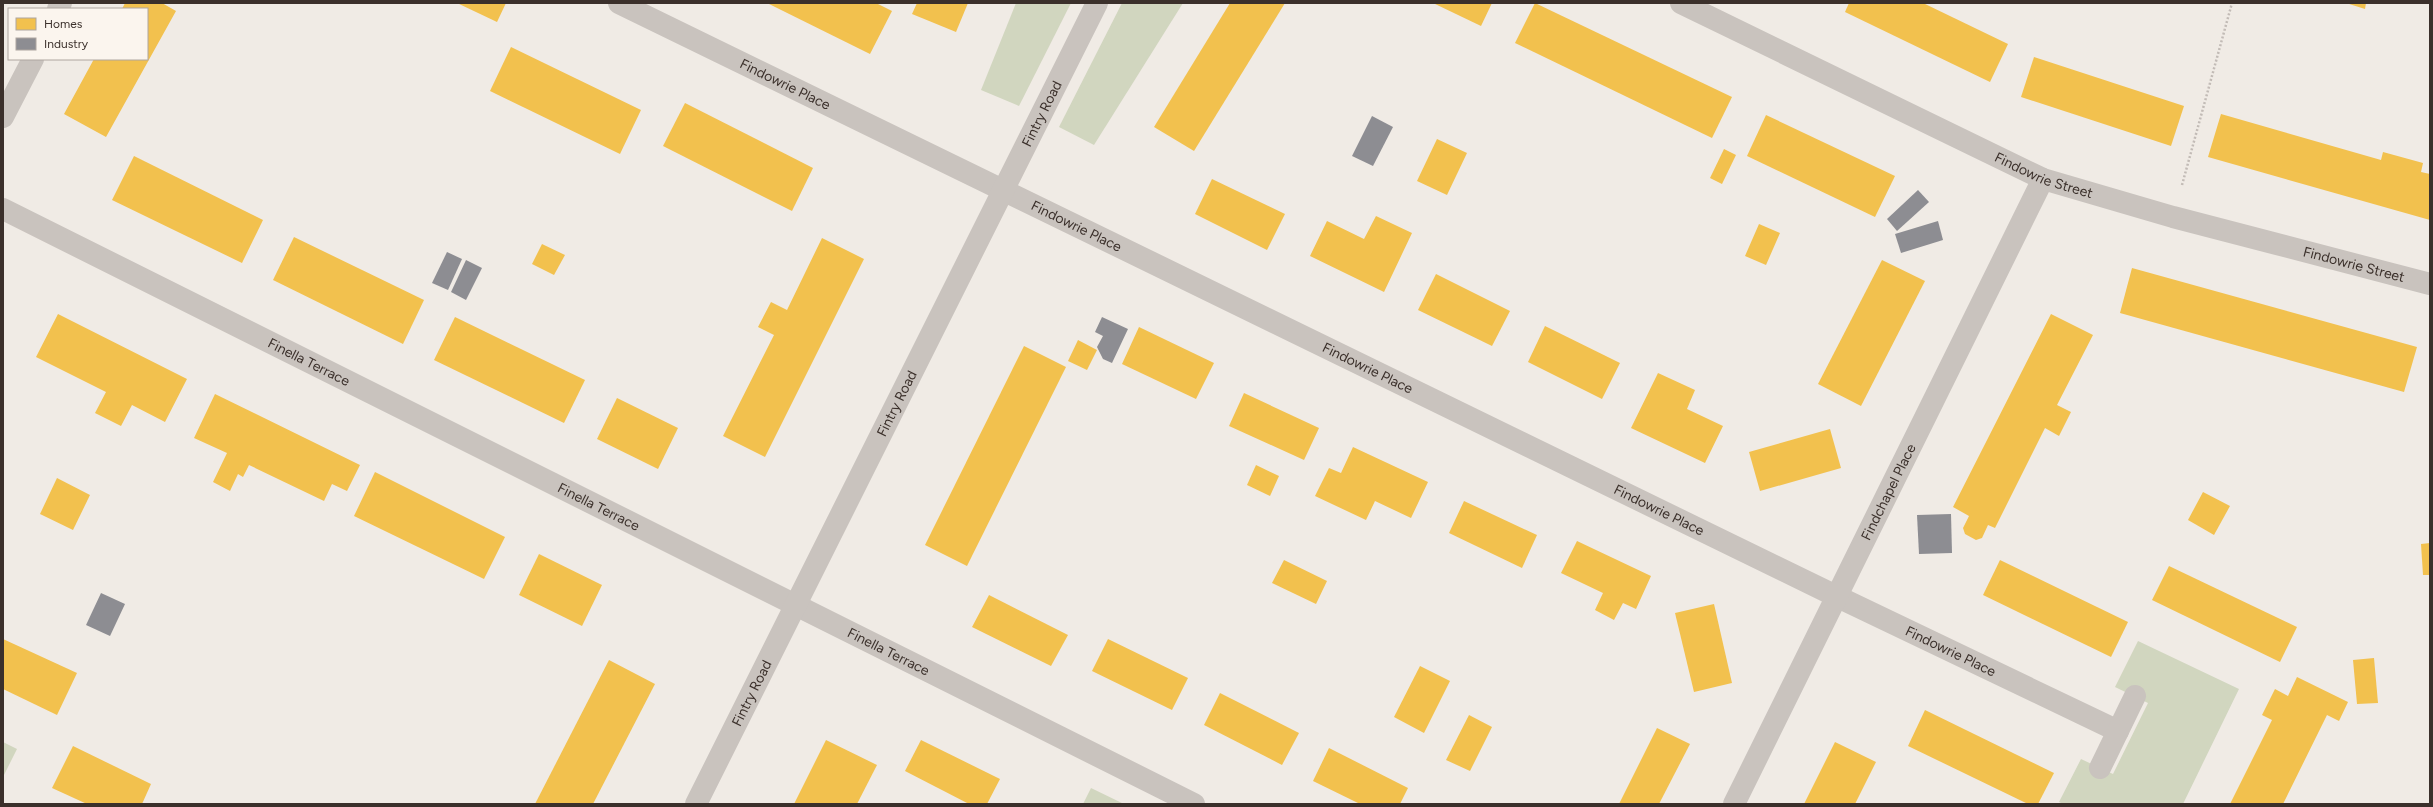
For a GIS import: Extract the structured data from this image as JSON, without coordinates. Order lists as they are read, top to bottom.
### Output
{
  "streets": {
    "street": [
      "Findowrie Place",
      "Fintry Road",
      "Findowrie Street",
      "Finella Terrace",
      "Findchapel Place"
    ]
  },
  "crossings": [
    ["Findowrie Place", "Fintry Road"],
    ["Findowrie Place", "Findchapel Place"],
    ["Fintry Road", "Finella Terrace"],
    ["Findowrie Street", "Findchapel Place"]
  ],
  "legend": ["Homes", "Industry"]
}
